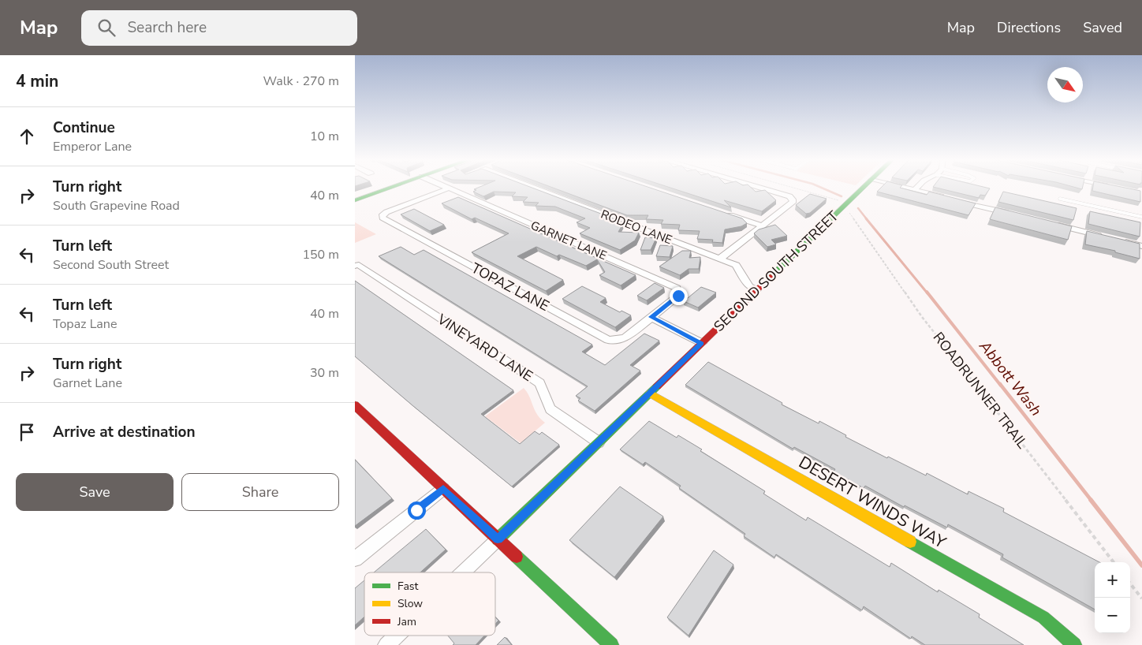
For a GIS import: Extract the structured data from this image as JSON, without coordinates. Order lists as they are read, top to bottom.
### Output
{
  "streets": {
    "street": [
      "RODEO LANE",
      "GARNET LANE",
      "SECOND SOUTH STREET",
      "TOPAZ LANE",
      "VINEYARD LANE",
      "DESERT WINDS WAY"
    ],
    "path": ["ROADRUNNER TRAIL"]
  },
  "crossings": [
    ["RODEO LANE", "SECOND SOUTH STREET"],
    ["GARNET LANE", "TOPAZ LANE"],
    ["SECOND SOUTH STREET", "VINEYARD LANE"],
    ["SECOND SOUTH STREET", "DESERT WINDS WAY"]
  ],
  "water": ["Abbott Wash"],
  "legend": ["Fast", "Slow", "Jam"],
  "north": "bottom right",
  "page": {
    "header": "Map",
    "search": "Search here",
    "nav": ["Map", "Directions", "Saved"],
    "heading": ["4 min", "Walk · 270 m"],
    "list": [
      ["Continue", "Emperor Lane", "10 m"],
      ["Turn right", "South Grapevine Road", "40 m"],
      ["Turn left", "Second South Street", "150 m"],
      ["Turn left", "Topaz Lane", "40 m"],
      ["Turn right", "Garnet Lane", "30 m"],
      "Arrive at destination"
    ],
    "buttons": ["Save", "Share"],
    "map_buttons": ["+", "−"]
  }
}
